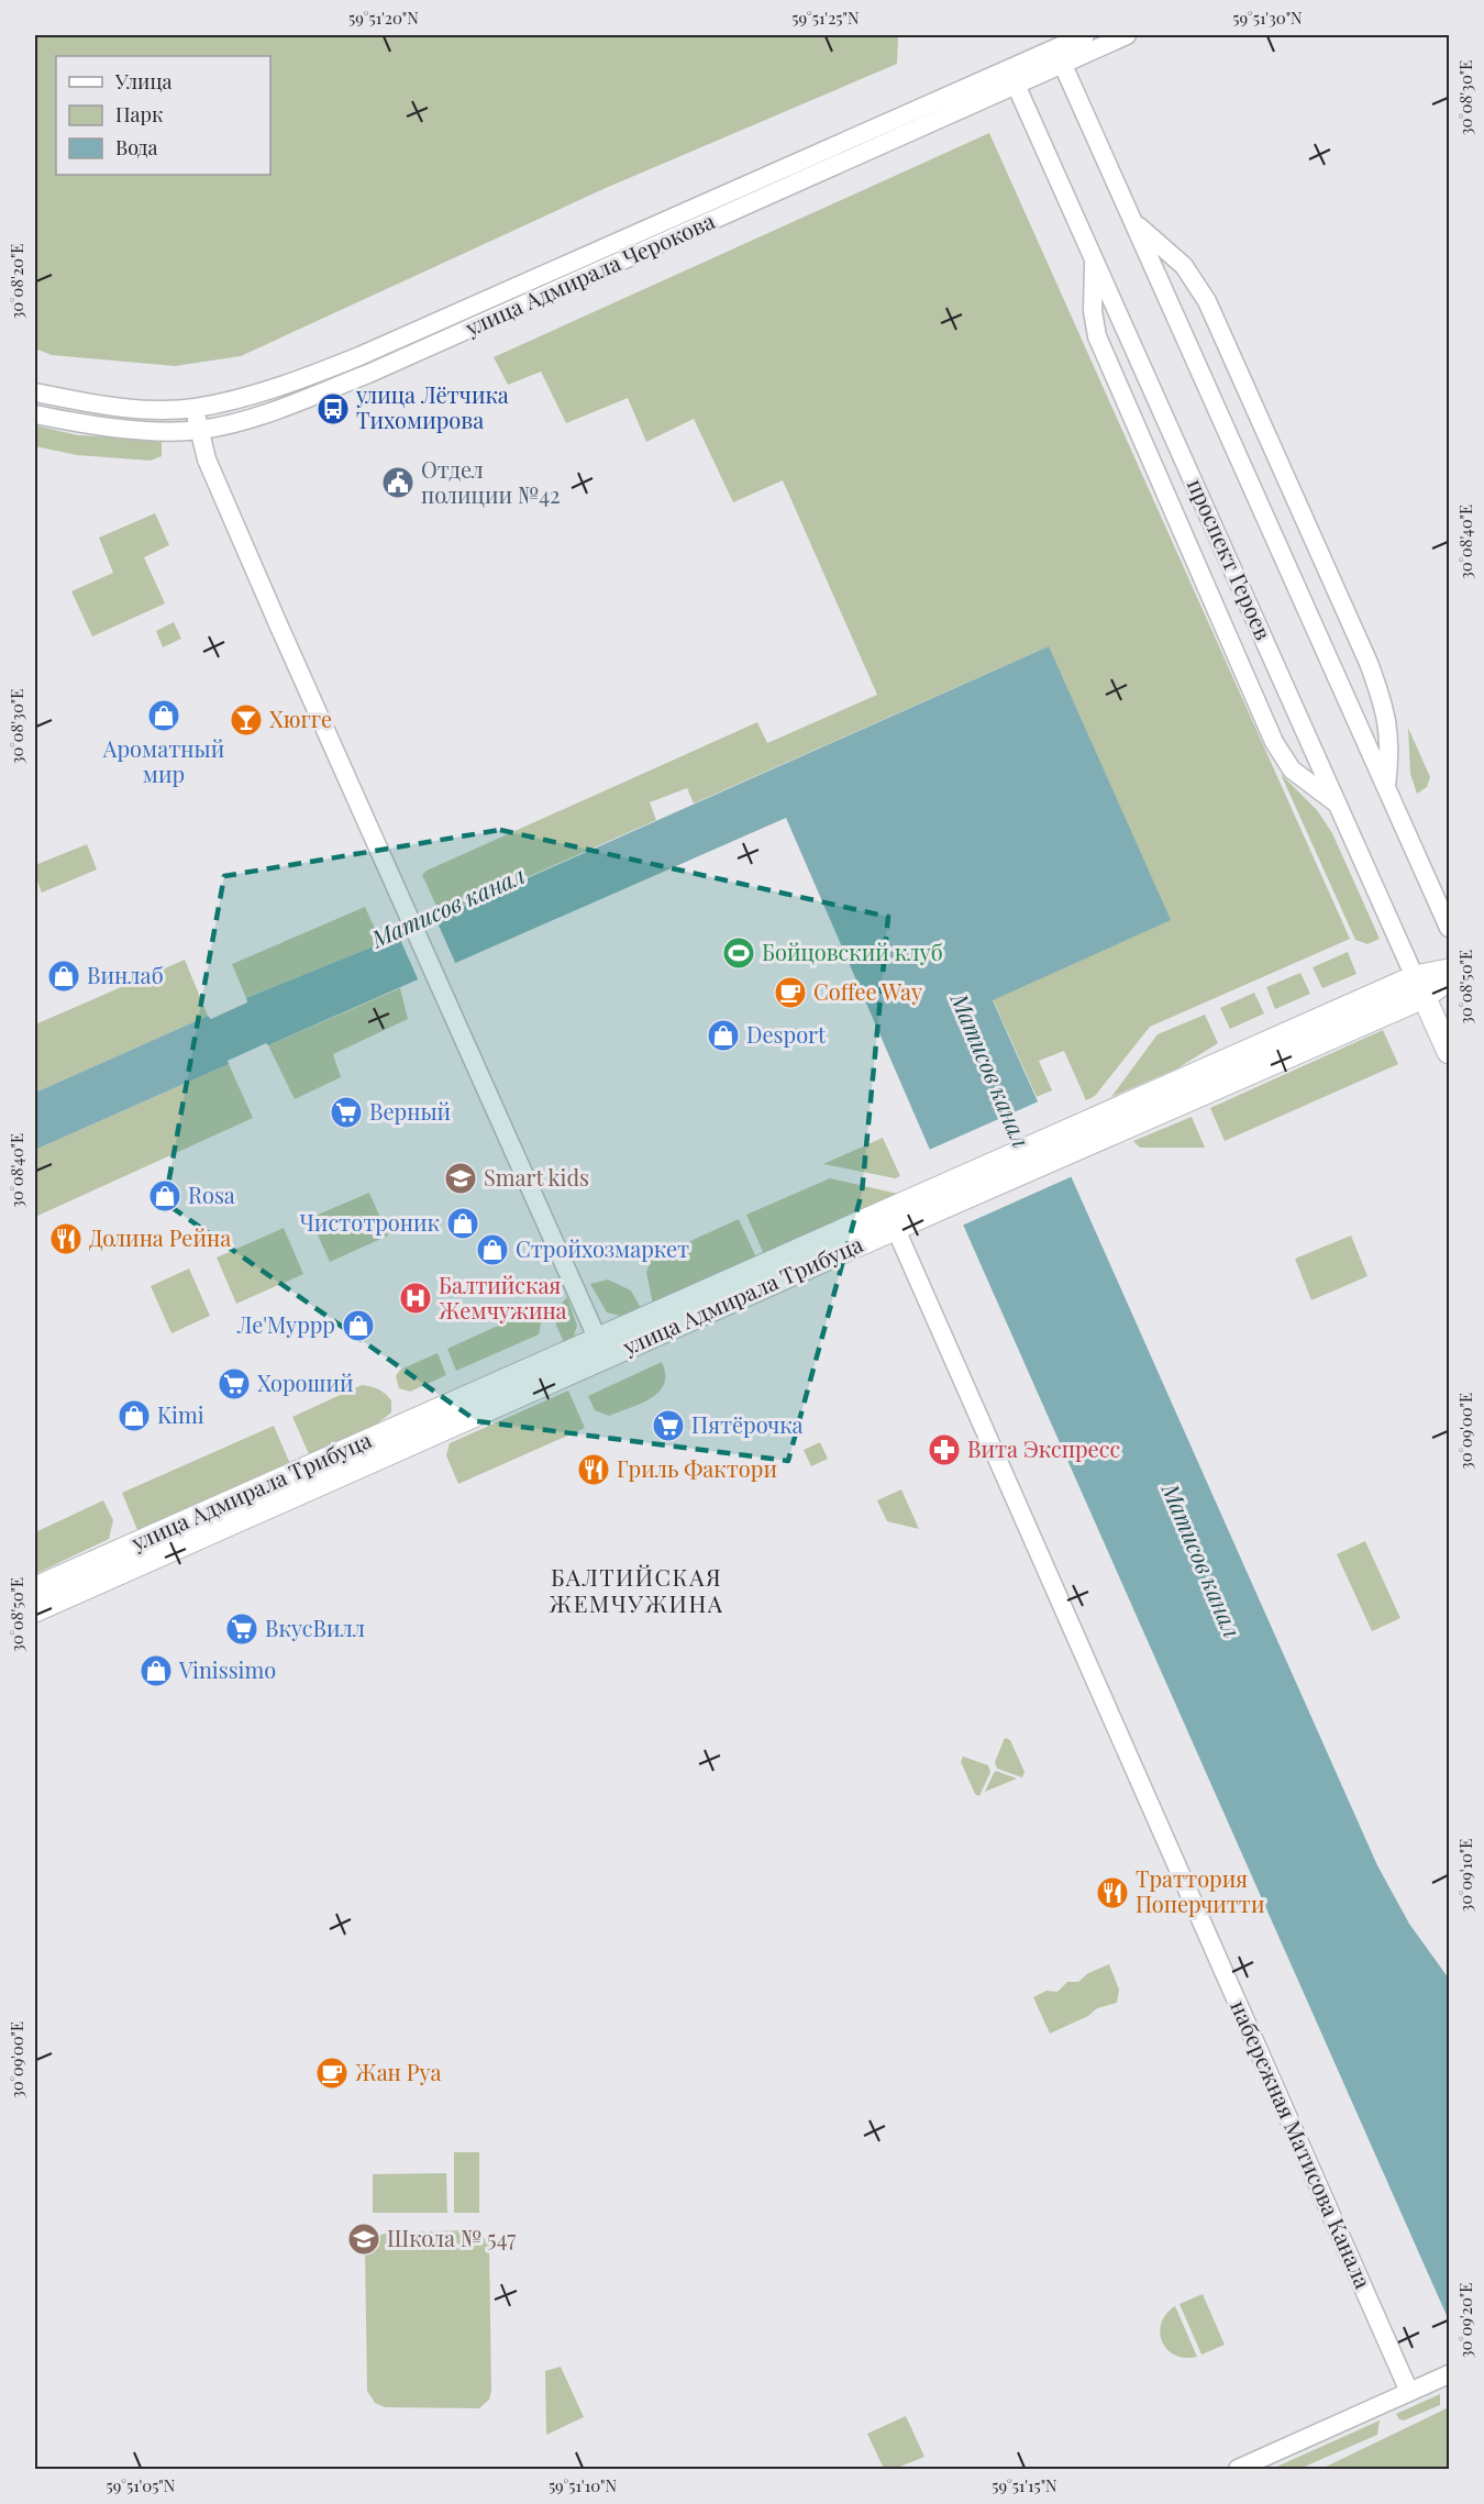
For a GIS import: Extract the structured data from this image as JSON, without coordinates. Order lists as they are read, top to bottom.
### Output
{
  "streets": {
    "street": [
      "улица Адмирала Черокова",
      "проспект Героев",
      "улица Адмирала Трибуца",
      "набережная Матисова Канала"
    ]
  },
  "crossings": [
    ["улица Адмирала Черокова", "проспект Героев"],
    ["проспект Героев", "улица Адмирала Трибуца"],
    ["улица Адмирала Трибуца", "набережная Матисова Канала"]
  ],
  "districts": ["БАЛТИЙСКАЯ ЖЕМЧУЖИНА"],
  "water": ["Матисов канал"],
  "places": {
    "bus stop": ["улица Лётчика Тихомирова"],
    "public building": ["Отдел полиции №42"],
    "shop": [
      "Ароматный мир",
      "Винлаб",
      "Desport",
      "Rosa",
      "Чистотроник",
      "Стройхозмаркет",
      "Ле'Муррр",
      "Kimi",
      "Vinissimo"
    ],
    "bar": ["Хюгге"],
    "sports": ["Бойцовский клуб"],
    "cafe": ["Coffee Way", "Жан Руа"],
    "supermarket": [
      "Верный",
      "Хороший",
      "Пятёрочка",
      "ВкусВилл"
    ],
    "school or university": ["Smart kids", "Школа № 547"],
    "restaurant": ["Долина Рейна", "Гриль Фактори", "Траттория Поперчитти"],
    "hospital": ["Балтийская Жемчужина"],
    "pharmacy": ["Вита Экспресс"]
  },
  "legend": ["Улица", "Парк", "Вода"],
  "coordinates": [
    "59°51'20\"N",
    "59°51'25\"N",
    "59°51'30\"N",
    "30°08'30\"E",
    "30°08'20\"E",
    "30°08'40\"E",
    "30°08'50\"E",
    "30°09'00\"E",
    "30°09'10\"E",
    "30°09'20\"E",
    "59°51'05\"N",
    "59°51'10\"N",
    "59°51'15\"N"
  ]
}
